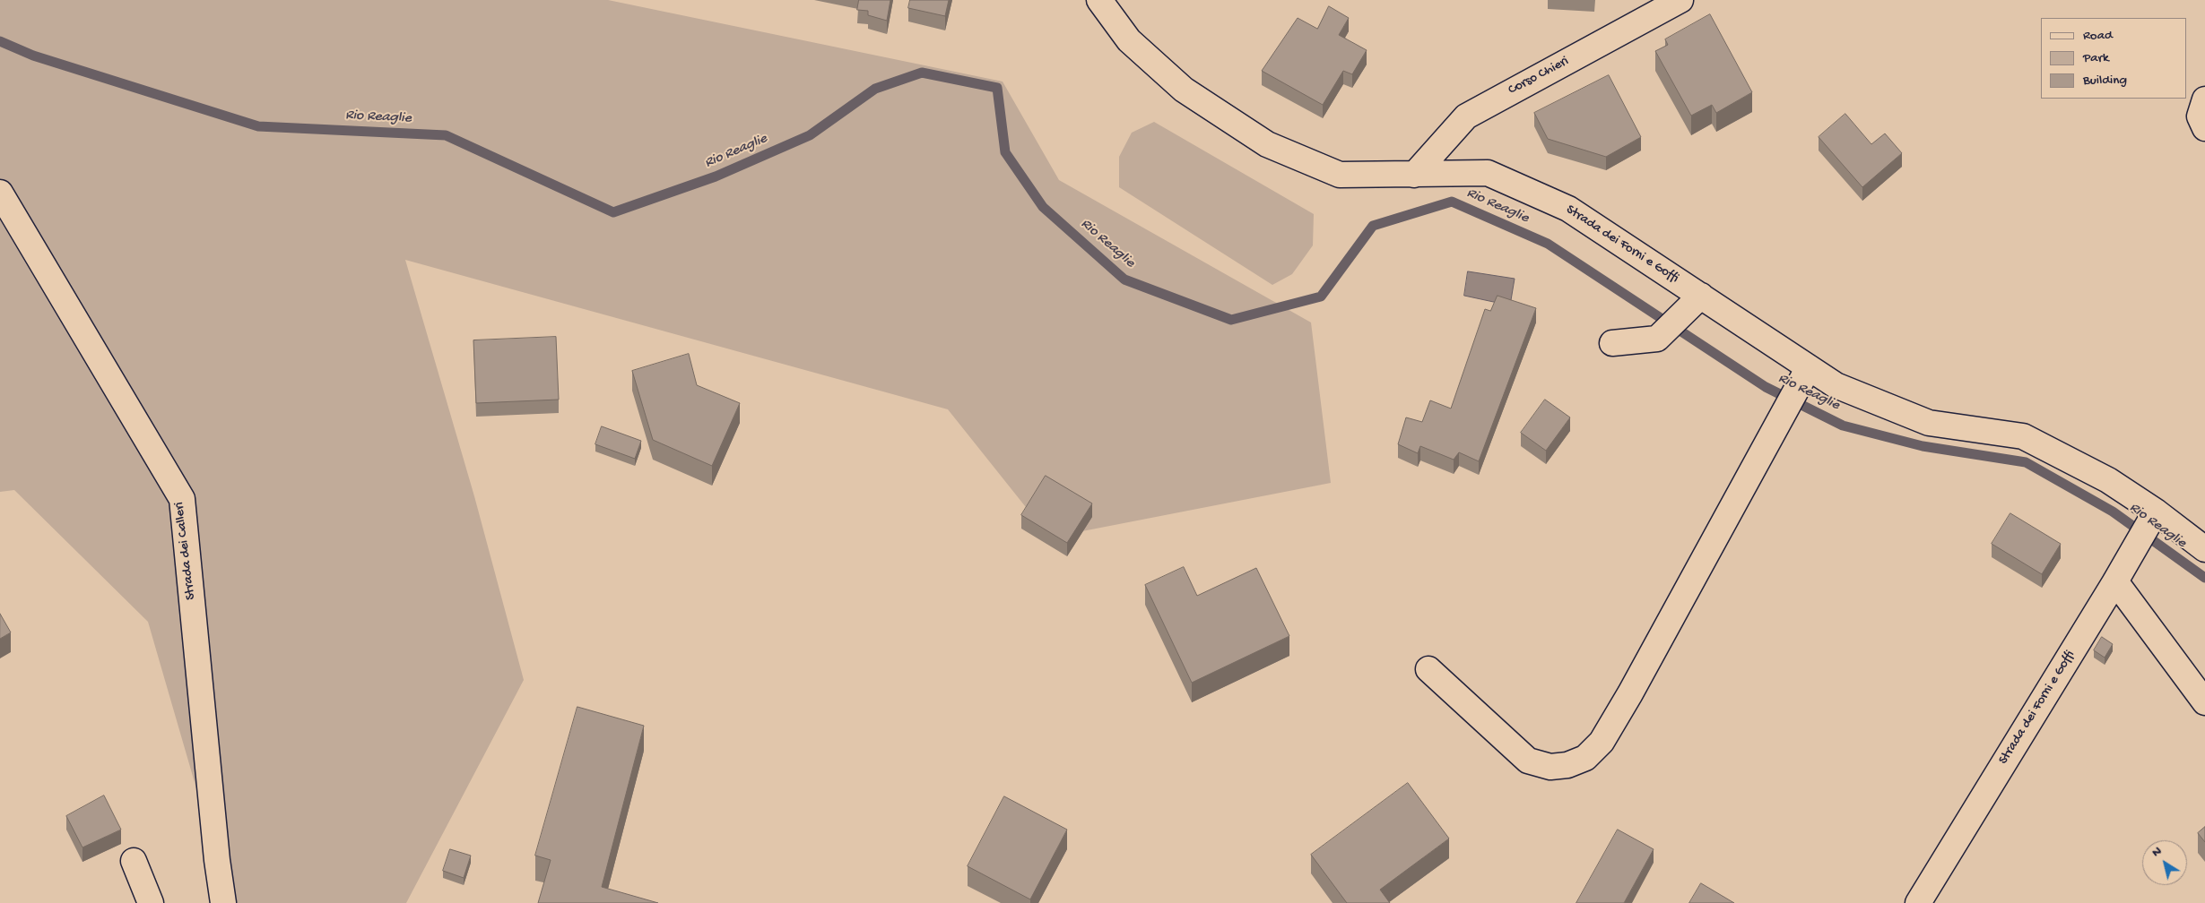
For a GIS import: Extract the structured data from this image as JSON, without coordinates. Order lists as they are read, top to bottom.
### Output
{
  "streets": {
    "street": ["Corso Chieri", "Strada dei Forni e Goffi", "Strada dei Calleri"]
  },
  "crossings": [
    ["Corso Chieri", "Strada dei Forni e Goffi"]
  ],
  "water": ["Rio Reaglie"],
  "legend": ["Road", "Park", "Building"],
  "north": "top left"
}
